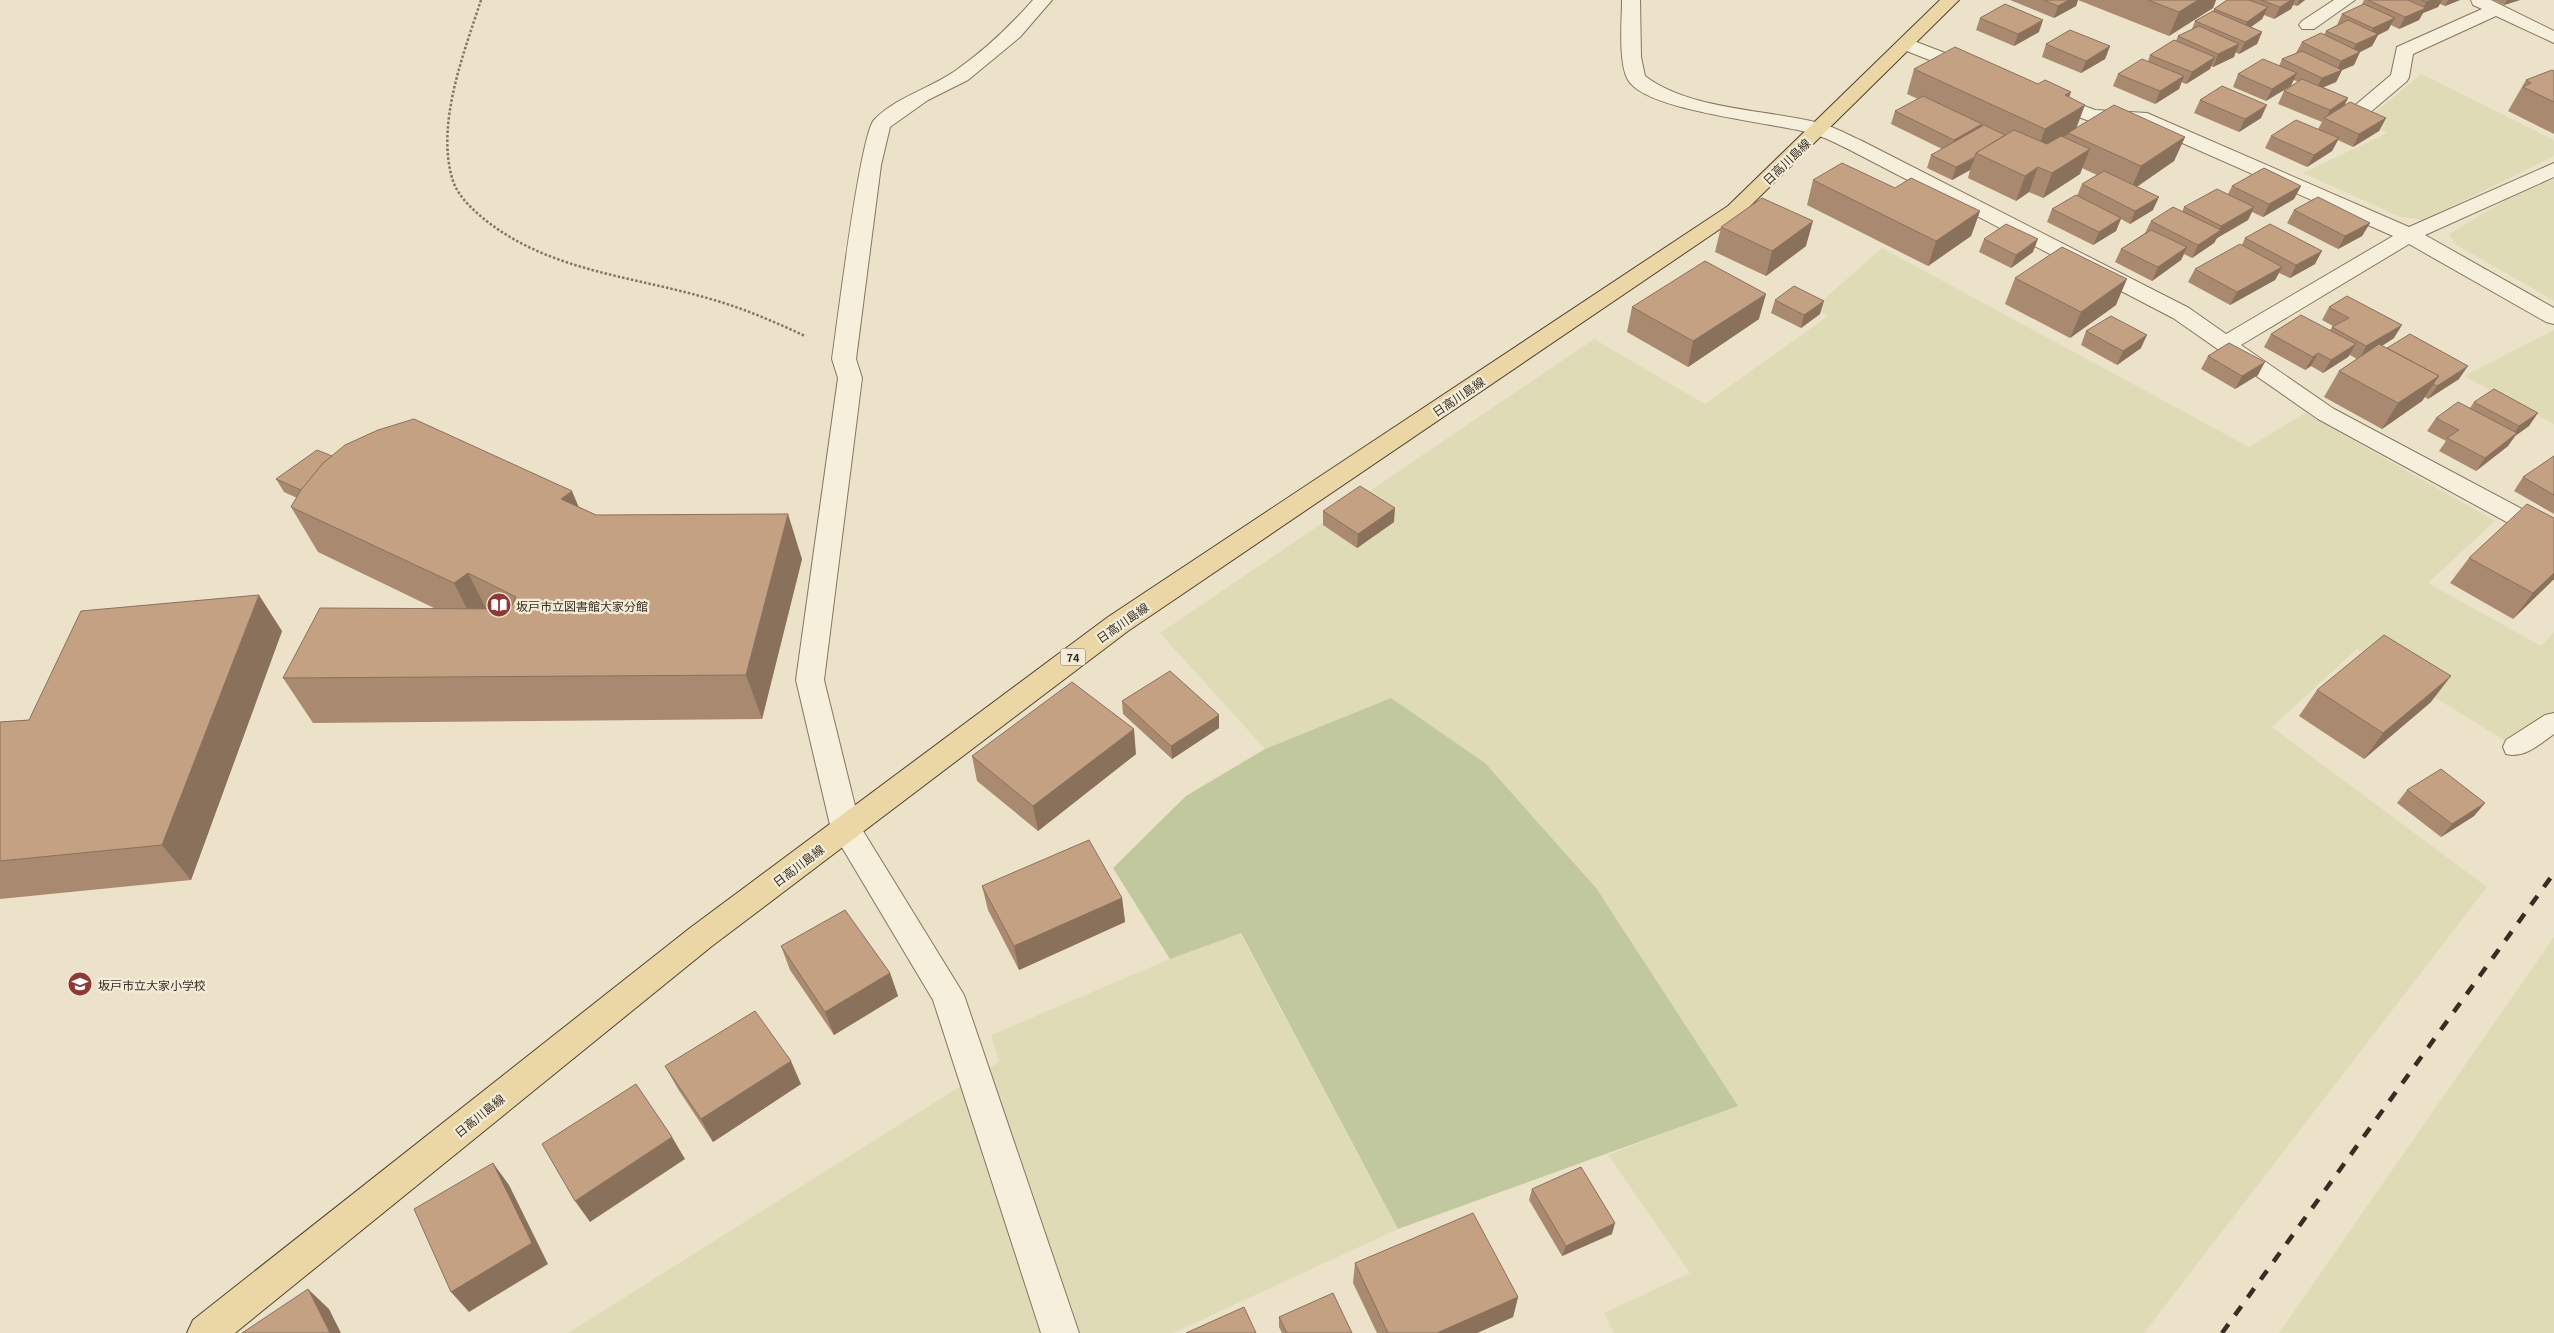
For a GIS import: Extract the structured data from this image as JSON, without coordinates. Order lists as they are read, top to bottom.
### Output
{
  "streets": {
    "main road": ["日高川島線", "74"]
  },
  "places": {
    "library": ["坂戸市立図書館大家分館"],
    "school or university": ["坂戸市立大家小学校"]
  }
}
